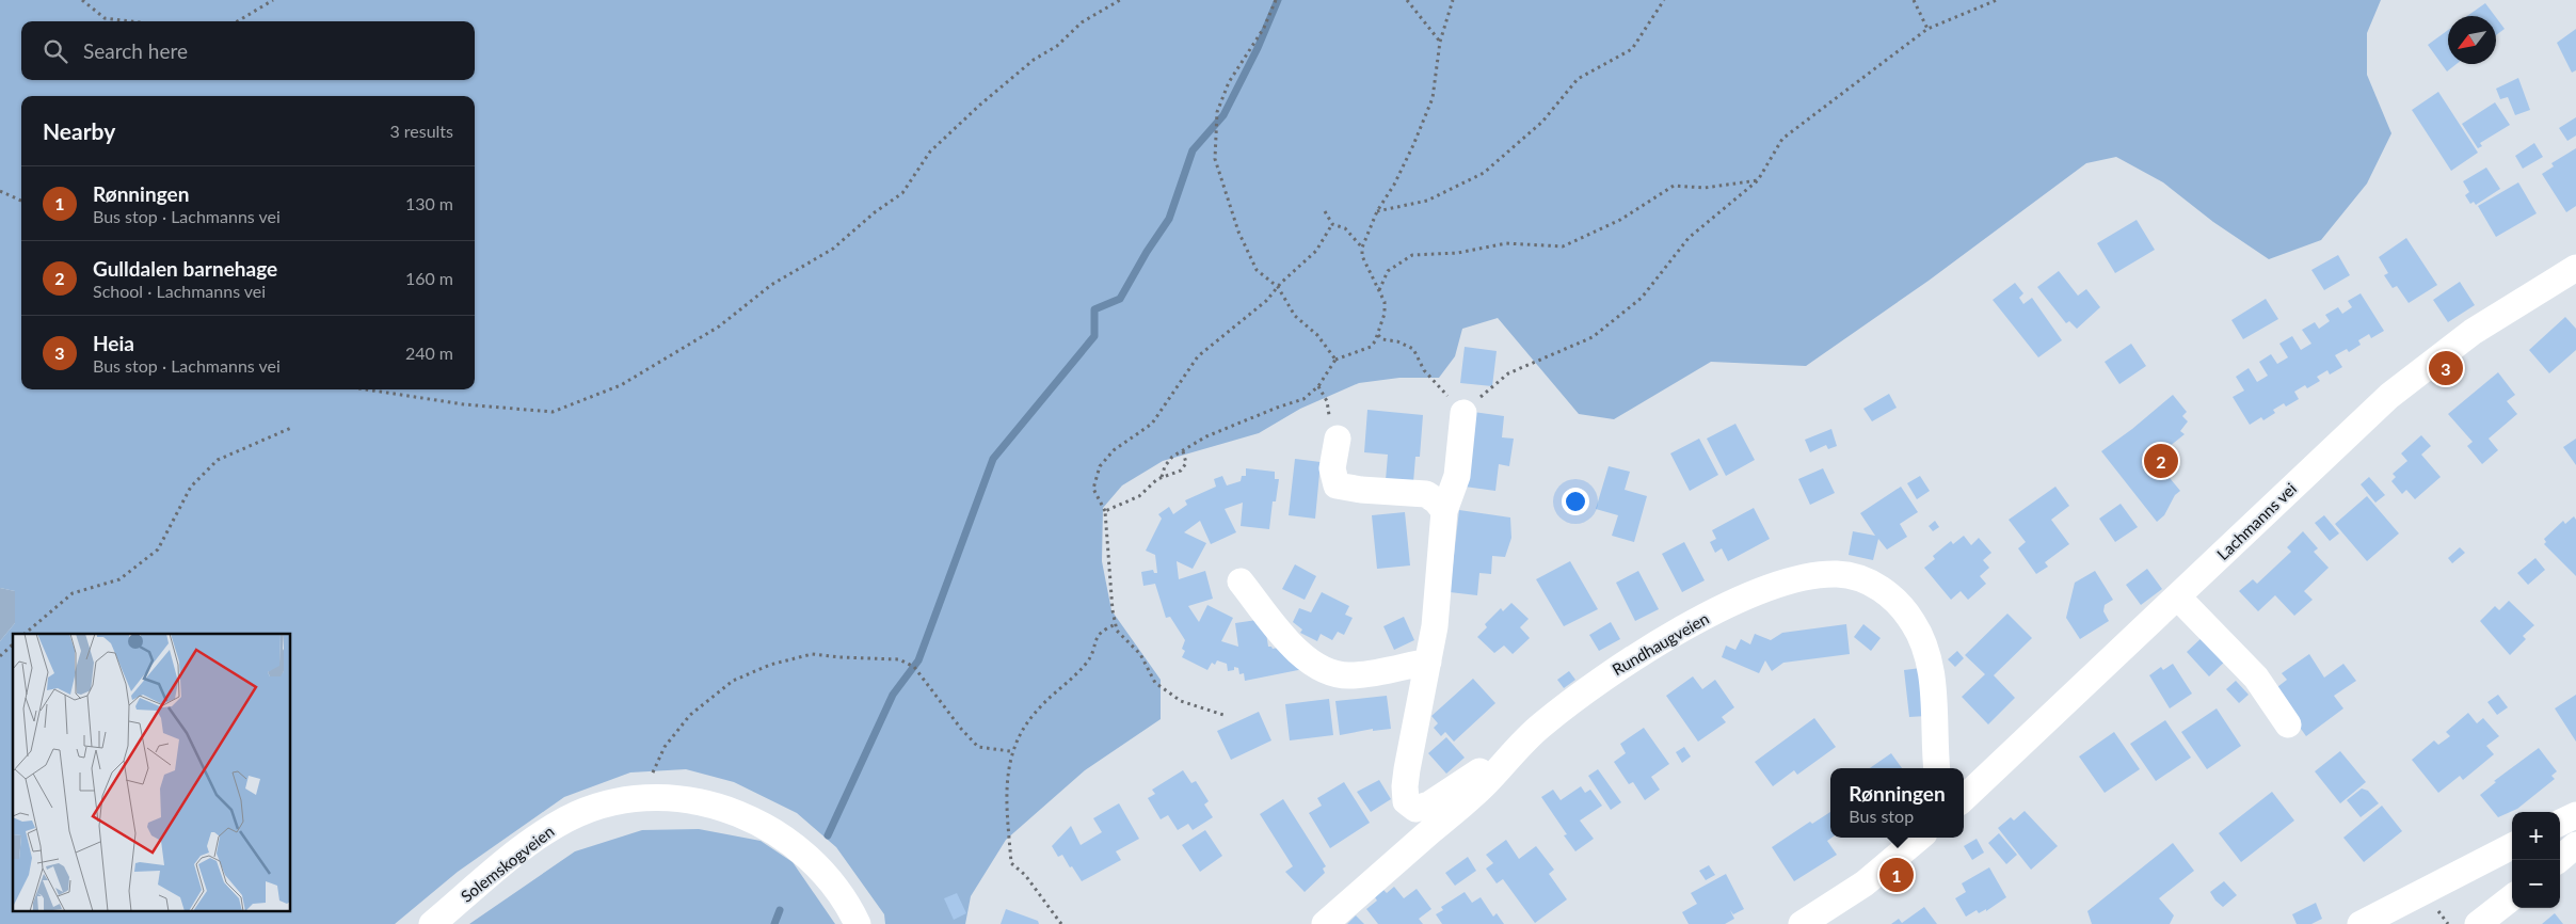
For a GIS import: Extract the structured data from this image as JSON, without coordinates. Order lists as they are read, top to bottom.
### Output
{
  "streets": {
    "street": ["Lachmanns vei", "Rundhaugveien", "Solemskogveien"]
  },
  "north": "bottom left",
  "page": {
    "search": "Search here",
    "heading": ["Nearby", "3 results"],
    "list": [
      {
        "mark": "1",
        "name": "Rønningen",
        "note": "Bus stop · Lachmanns vei",
        "value": "130 m"
      },
      {
        "mark": "2",
        "name": "Gulldalen barnehage",
        "note": "School · Lachmanns vei",
        "value": "160 m"
      },
      {
        "mark": "3",
        "name": "Heia",
        "note": "Bus stop · Lachmanns vei",
        "value": "240 m"
      }
    ],
    "pins": ["3", "2", "1"],
    "popup": ["Rønningen", "Bus stop"],
    "map_buttons": ["+", "−"]
  }
}
